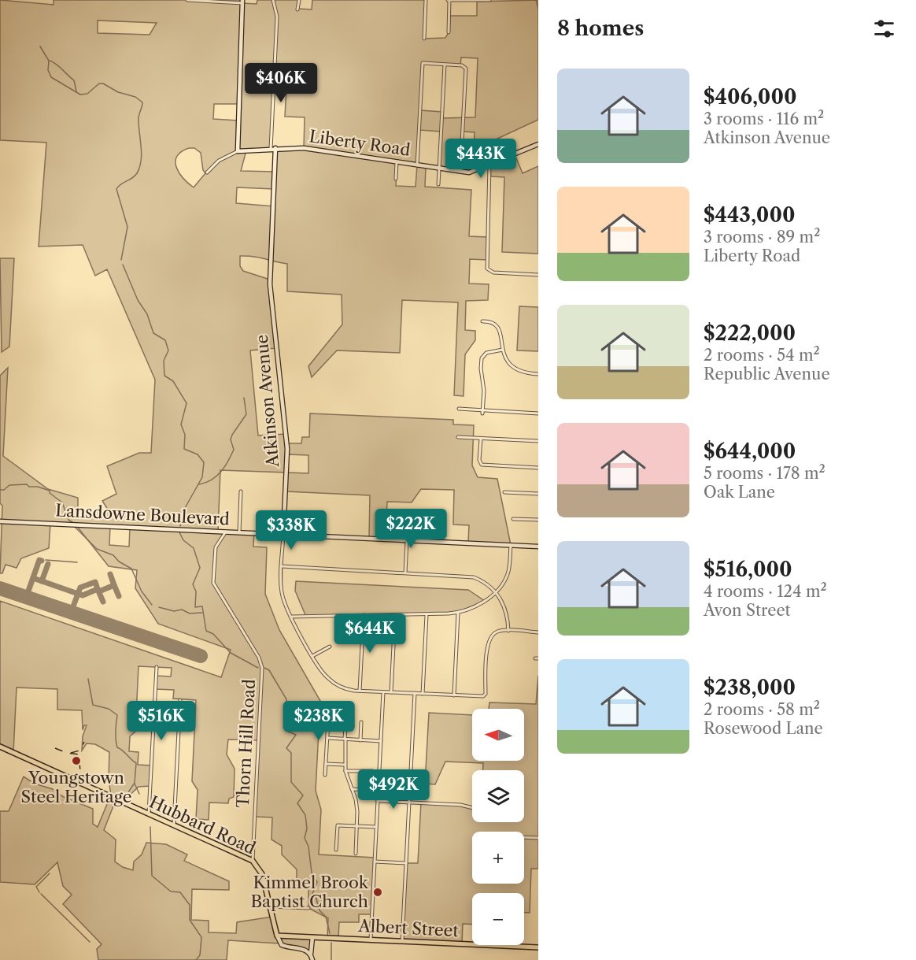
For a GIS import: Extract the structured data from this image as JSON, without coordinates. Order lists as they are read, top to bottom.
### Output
{
  "streets": {
    "main road": ["Hubbard Road", "Albert Street"],
    "street": [
      "Liberty Road",
      "Atkinson Avenue",
      "Lansdowne Boulevard",
      "Thorn Hill Road"
    ]
  },
  "crossings": [
    ["Liberty Road", "Atkinson Avenue"],
    ["Atkinson Avenue", "Lansdowne Boulevard"],
    ["Lansdowne Boulevard", "Thorn Hill Road"],
    ["Thorn Hill Road", "Hubbard Road"],
    ["Hubbard Road", "Albert Street"]
  ],
  "places": ["Youngstown Steel Heritage", "Kimmel Brook Baptist Church"],
  "north": "left",
  "page": {
    "heading": "8 homes",
    "list": [
      {
        "name": "$406,000",
        "note": "3 rooms · 116 m² · Atkinson Avenue"
      },
      {
        "name": "$443,000",
        "note": "3 rooms · 89 m² · Liberty Road"
      },
      {
        "name": "$222,000",
        "note": "2 rooms · 54 m² · Republic Avenue"
      },
      {
        "name": "$644,000",
        "note": "5 rooms · 178 m² · Oak Lane"
      },
      {
        "name": "$516,000",
        "note": "4 rooms · 124 m² · Avon Street"
      },
      {
        "name": "$238,000",
        "note": "2 rooms · 58 m² · Rosewood Lane"
      }
    ],
    "price": [
      "$406K",
      "$443K",
      "$222K",
      "$338K",
      "$644K",
      "$516K",
      "$238K",
      "$492K"
    ],
    "map_buttons": ["+", "−"]
  }
}
